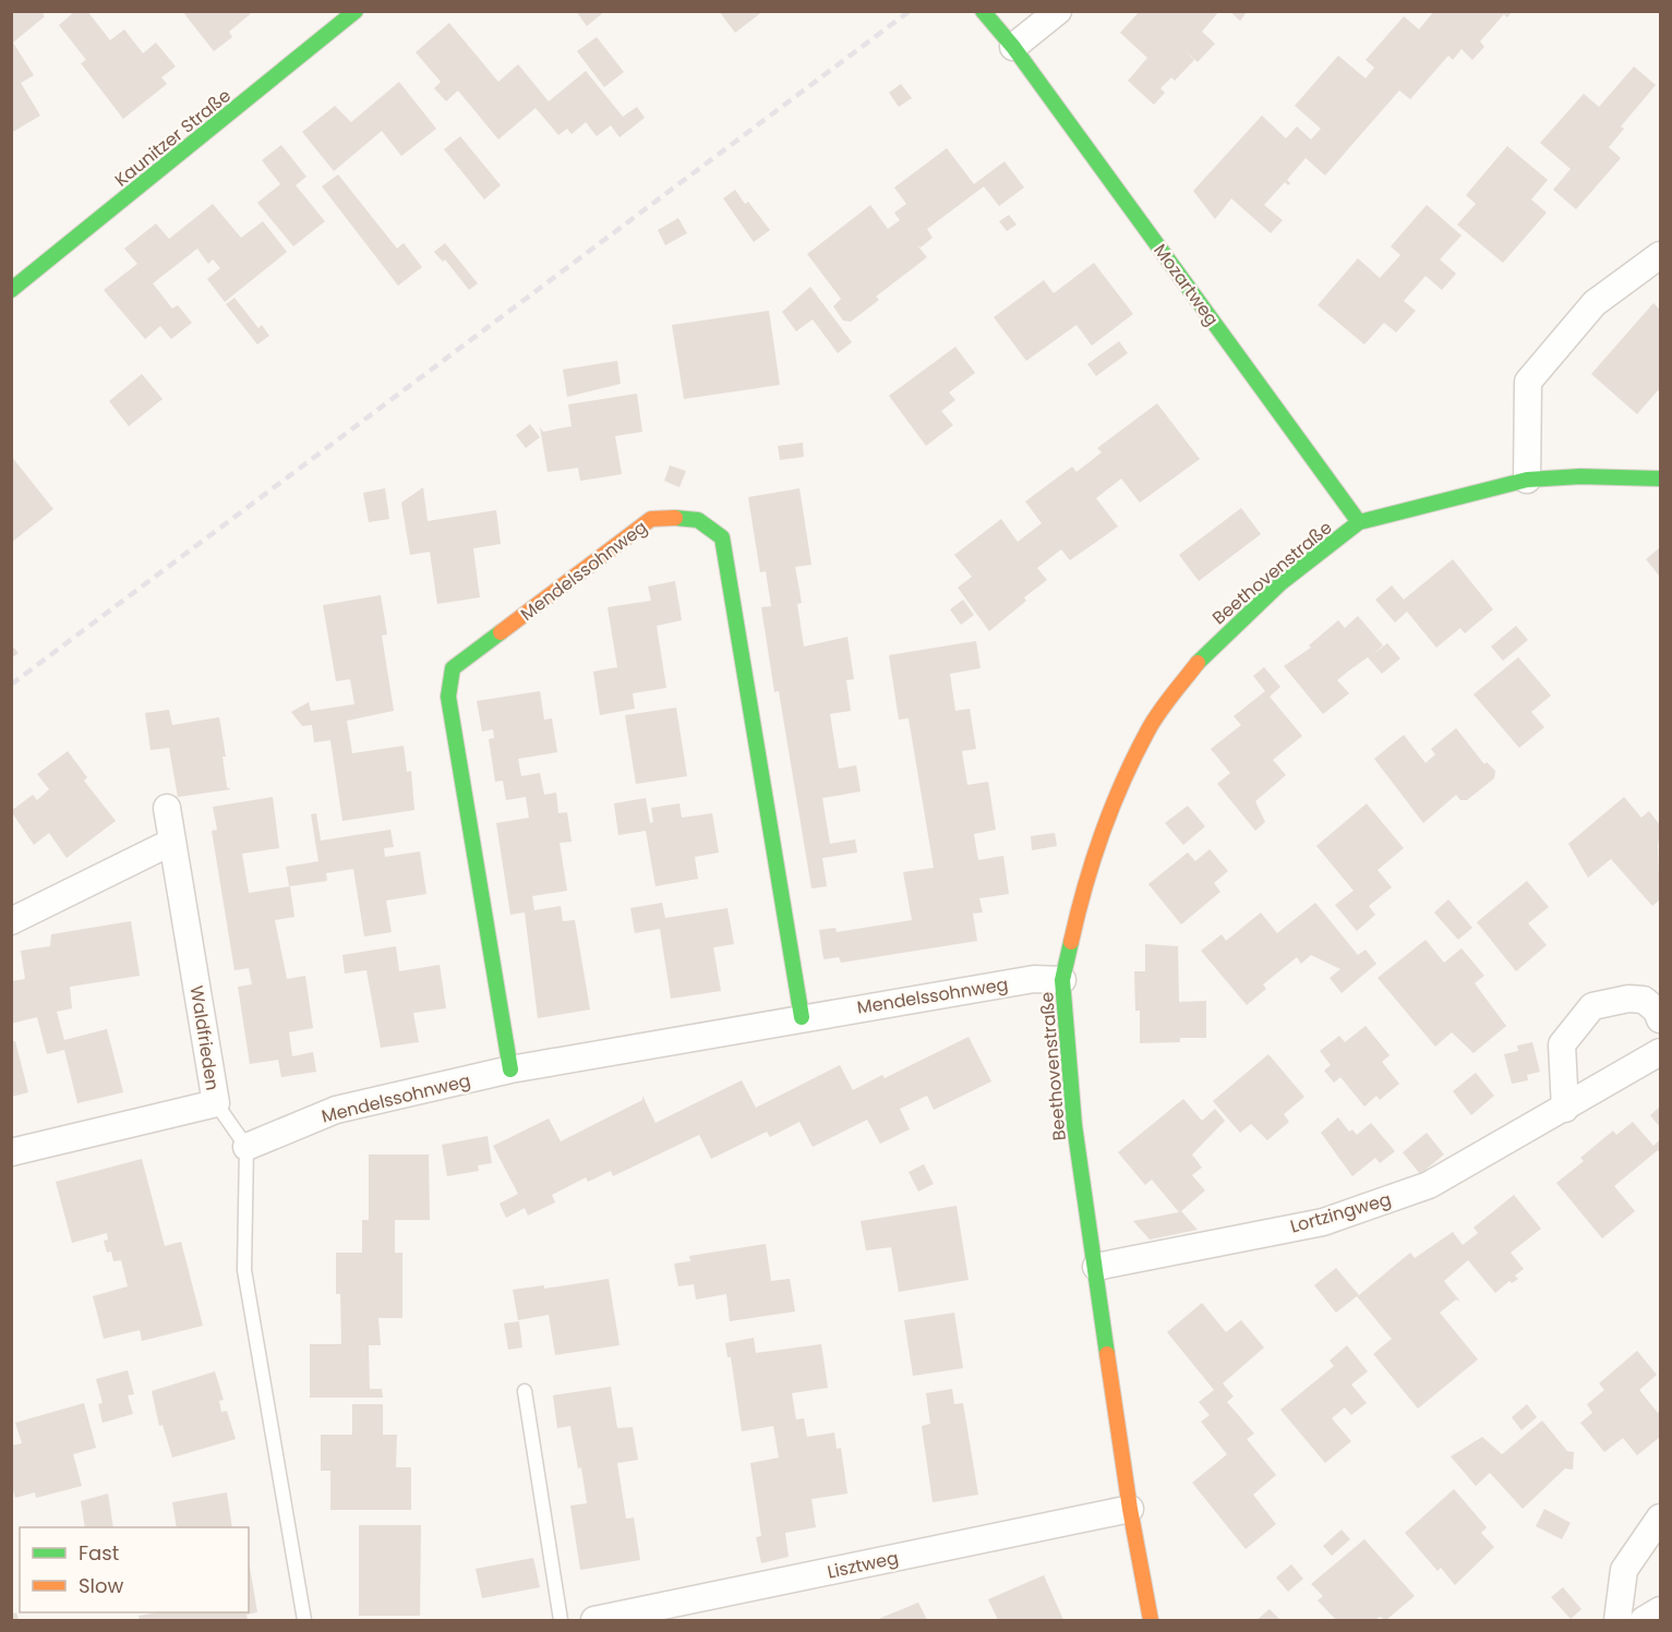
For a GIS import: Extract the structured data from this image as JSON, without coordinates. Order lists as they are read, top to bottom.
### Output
{
  "streets": {
    "street": [
      "Kaunitzer Straße",
      "Mozartweg",
      "Mendelssohnweg",
      "Beethovenstraße",
      "Waldfrieden",
      "Lortzingweg",
      "Lisztweg"
    ]
  },
  "crossings": [
    ["Mozartweg", "Beethovenstraße"],
    ["Mendelssohnweg", "Beethovenstraße"],
    ["Beethovenstraße", "Lortzingweg"],
    ["Beethovenstraße", "Lisztweg"]
  ],
  "legend": ["Fast", "Slow"]
}
